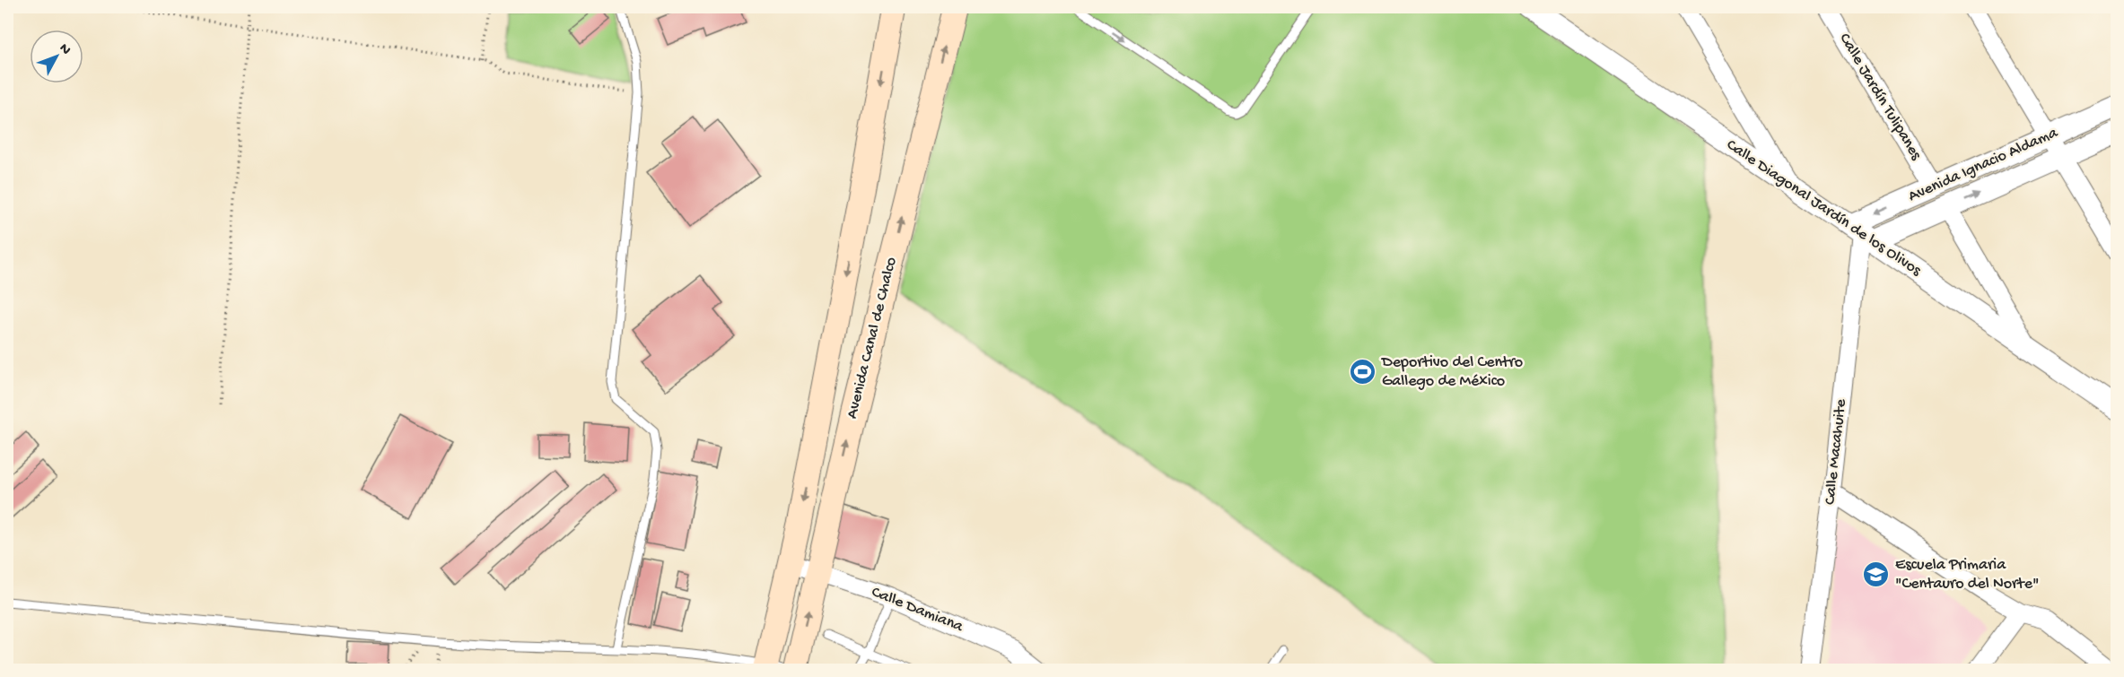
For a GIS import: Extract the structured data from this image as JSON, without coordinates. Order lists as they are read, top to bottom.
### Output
{
  "streets": {
    "main road": ["Avenida Canal de Chalco"],
    "street": [
      "Calle Jardín Tulipanes",
      "Avenida Ignacio Aldama",
      "Calle Diagonal Jardín de los Olivos",
      "Calle Macahuite",
      "Calle Damiana"
    ]
  },
  "crossings": [
    ["Calle Jardín Tulipanes", "Avenida Ignacio Aldama"],
    ["Avenida Ignacio Aldama", "Calle Diagonal Jardín de los Olivos"],
    ["Avenida Ignacio Aldama", "Calle Macahuite"],
    ["Calle Diagonal Jardín de los Olivos", "Calle Macahuite"],
    ["Avenida Canal de Chalco", "Calle Damiana"]
  ],
  "places": {
    "sports": ["Deportivo del Centro Gallego de México"],
    "school or university": ["Escuela Primaria \"Centauro del Norte\""]
  },
  "north": "top right"
}
